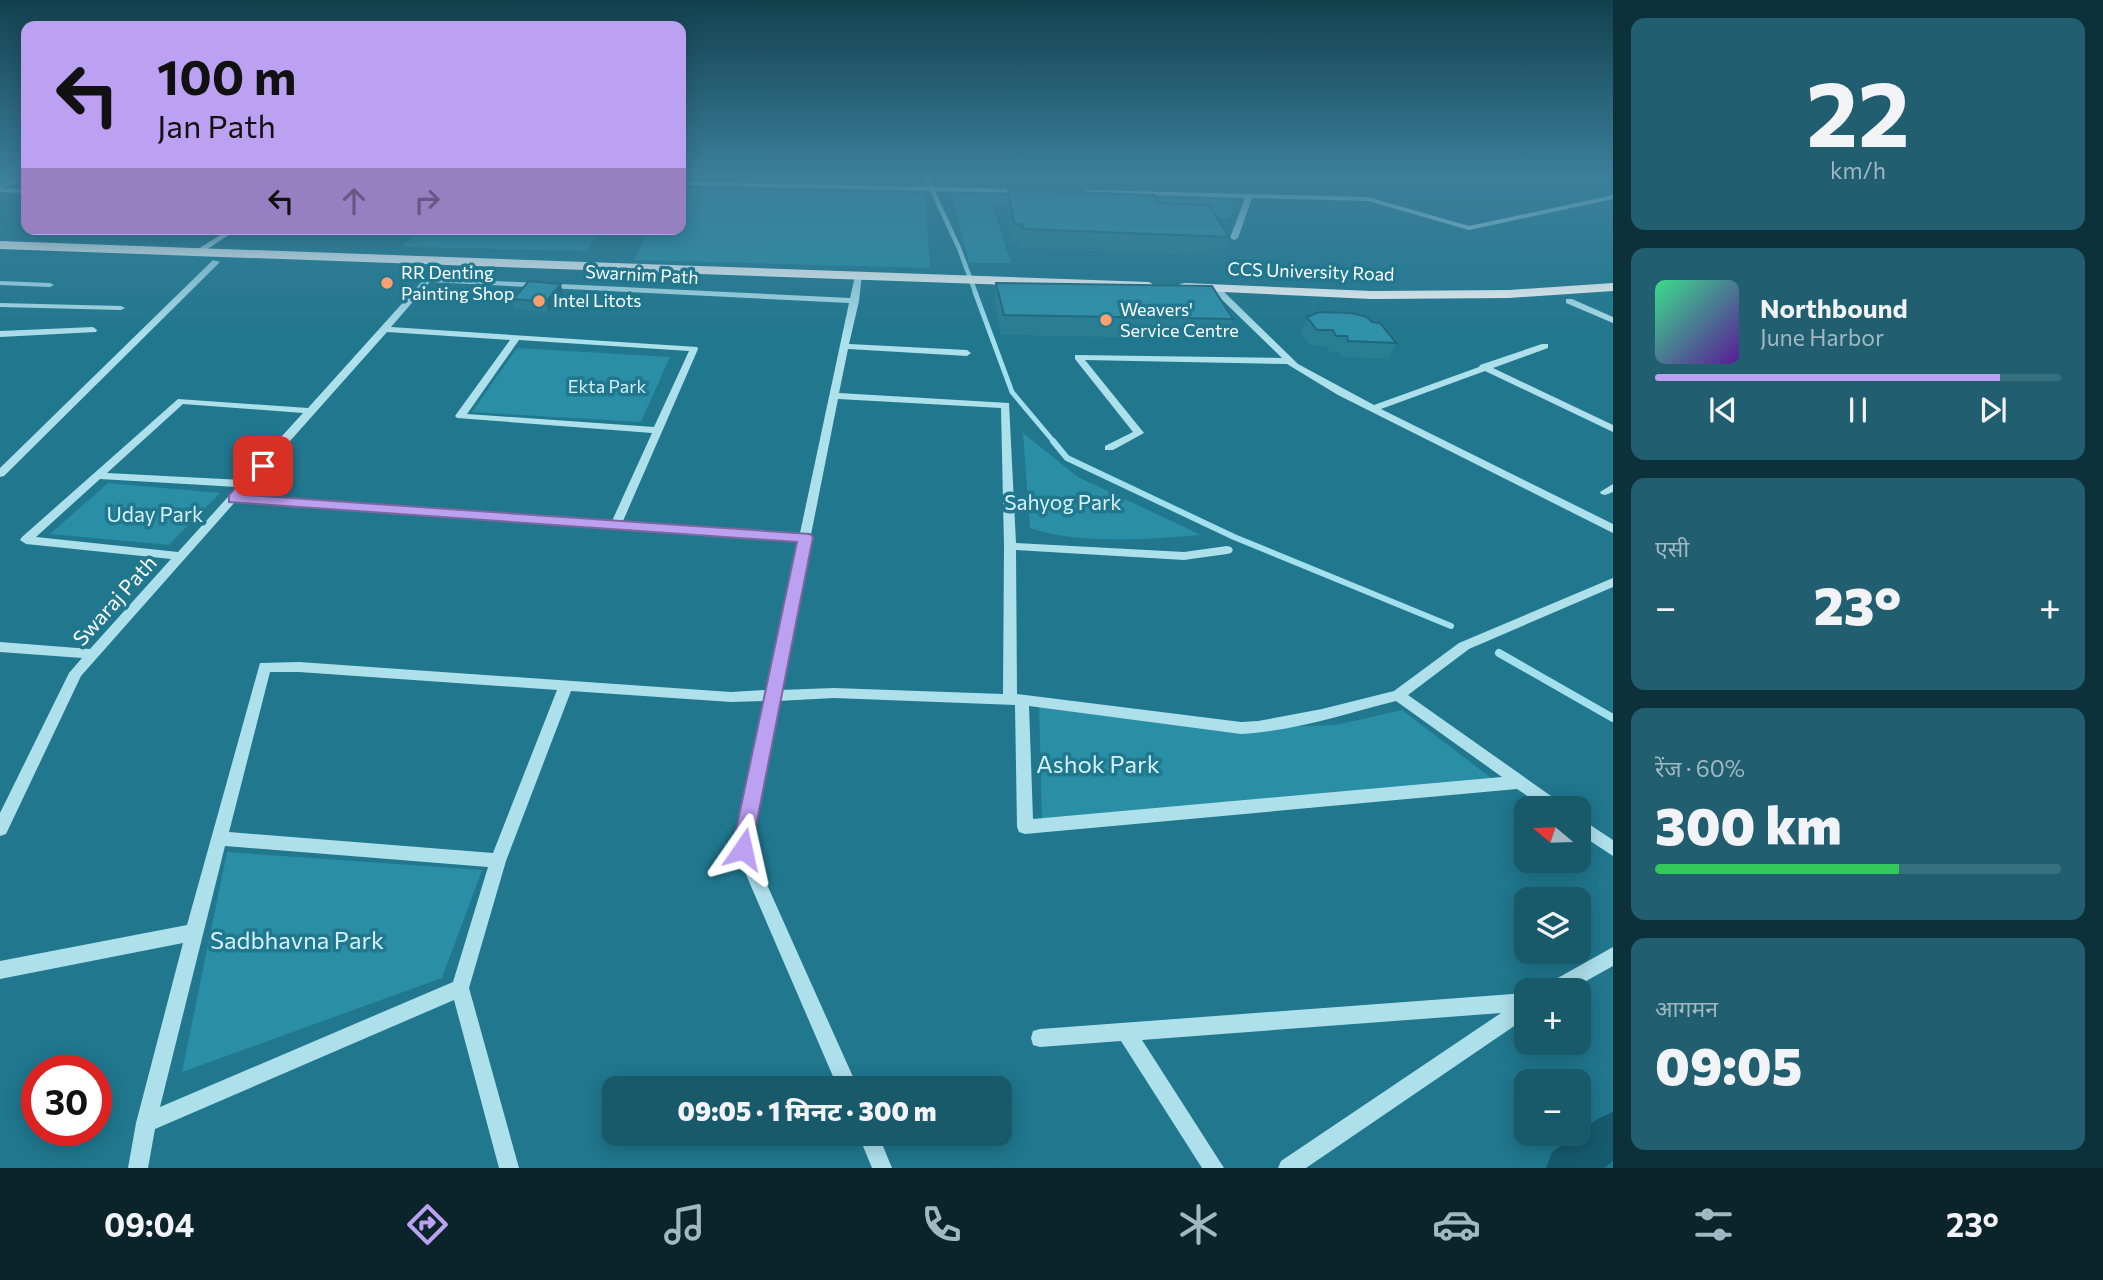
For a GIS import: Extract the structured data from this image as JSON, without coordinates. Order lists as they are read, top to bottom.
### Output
{
  "streets": {
    "highway": ["CCS University Road"],
    "street": ["Swarnim Path", "Swaraj Path"]
  },
  "crossings": [
    ["CCS University Road", "Swaraj Path"],
    ["Swarnim Path", "Swaraj Path"]
  ],
  "parks": [
    "Ekta Park",
    "Sahyog Park",
    "Uday Park",
    "Ashok Park",
    "Sadbhavna Park"
  ],
  "places": ["RR Denting Painting Shop", "Intel Litots", "Weavers' Service Centre"],
  "north": "left",
  "page": {
    "tile": [
      ["22", "km/h"],
      "एसी",
      ["रेंज · 60%", "300 km"],
      ["आगमन", "09:05"]
    ],
    "turn": ["100 m", "Jan Path"],
    "song": ["Northbound", "June Harbor"],
    "heat": ["−", "23°", "+"],
    "map_buttons": ["+", "−"],
    "limit": "30",
    "trip": "09:05 · 1 मिनट · 300 m",
    "tabs": ["09:04", "23°"]
  }
}
